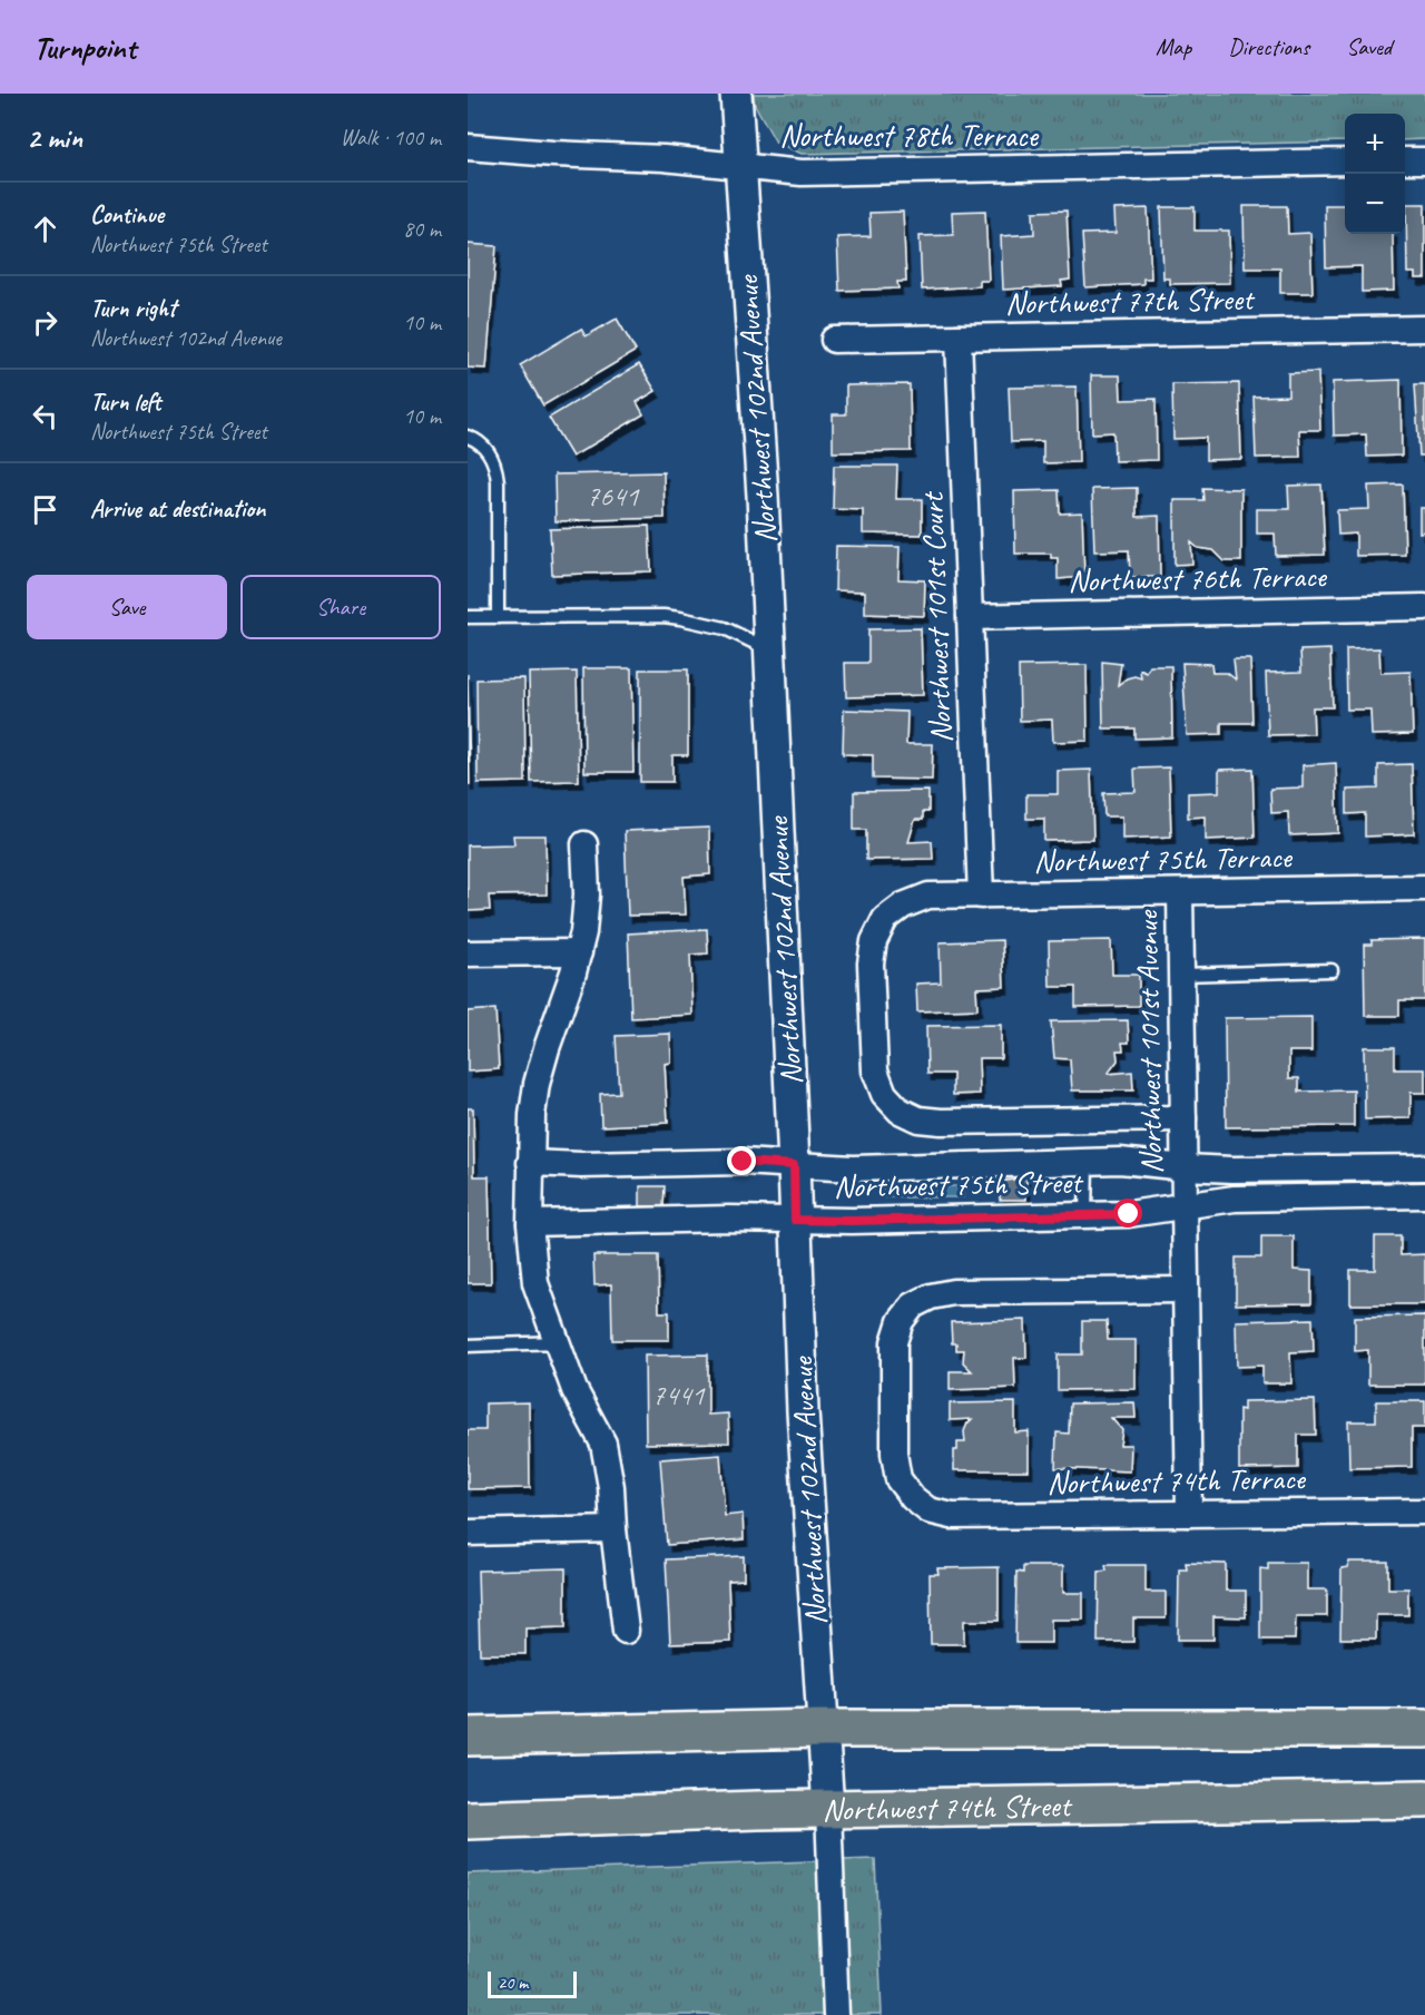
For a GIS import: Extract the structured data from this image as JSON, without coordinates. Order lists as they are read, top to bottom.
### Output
{
  "streets": {
    "main road": ["Northwest 74th Street"],
    "street": [
      "Northwest 78th Terrace",
      "Northwest 77th Street",
      "Northwest 102nd Avenue",
      "Northwest 76th Terrace",
      "Northwest 101st Court",
      "Northwest 75th Terrace",
      "Northwest 101st Avenue",
      "Northwest 75th Street",
      "Northwest 74th Terrace"
    ]
  },
  "crossings": [
    ["Northwest 78th Terrace", "Northwest 102nd Avenue"],
    ["Northwest 77th Street", "Northwest 101st Court"],
    ["Northwest 102nd Avenue", "Northwest 75th Street"],
    ["Northwest 102nd Avenue", "Northwest 74th Street"],
    ["Northwest 76th Terrace", "Northwest 101st Court"],
    ["Northwest 101st Court", "Northwest 75th Terrace"],
    ["Northwest 75th Terrace", "Northwest 101st Avenue"],
    ["Northwest 101st Avenue", "Northwest 75th Street"],
    ["Northwest 101st Avenue", "Northwest 74th Terrace"]
  ],
  "house_numbers": ["7641", "7441"],
  "scale_bar": "20 m",
  "page": {
    "header": "Turnpoint",
    "nav": ["Map", "Directions", "Saved"],
    "heading": ["2 min", "Walk · 100 m"],
    "map_buttons": ["+", "−"],
    "list": [
      ["Continue", "Northwest 75th Street", "80 m"],
      ["Turn right", "Northwest 102nd Avenue", "10 m"],
      ["Turn left", "Northwest 75th Street", "10 m"],
      "Arrive at destination"
    ],
    "buttons": ["Save", "Share"],
    "scale": "20 m"
  }
}
